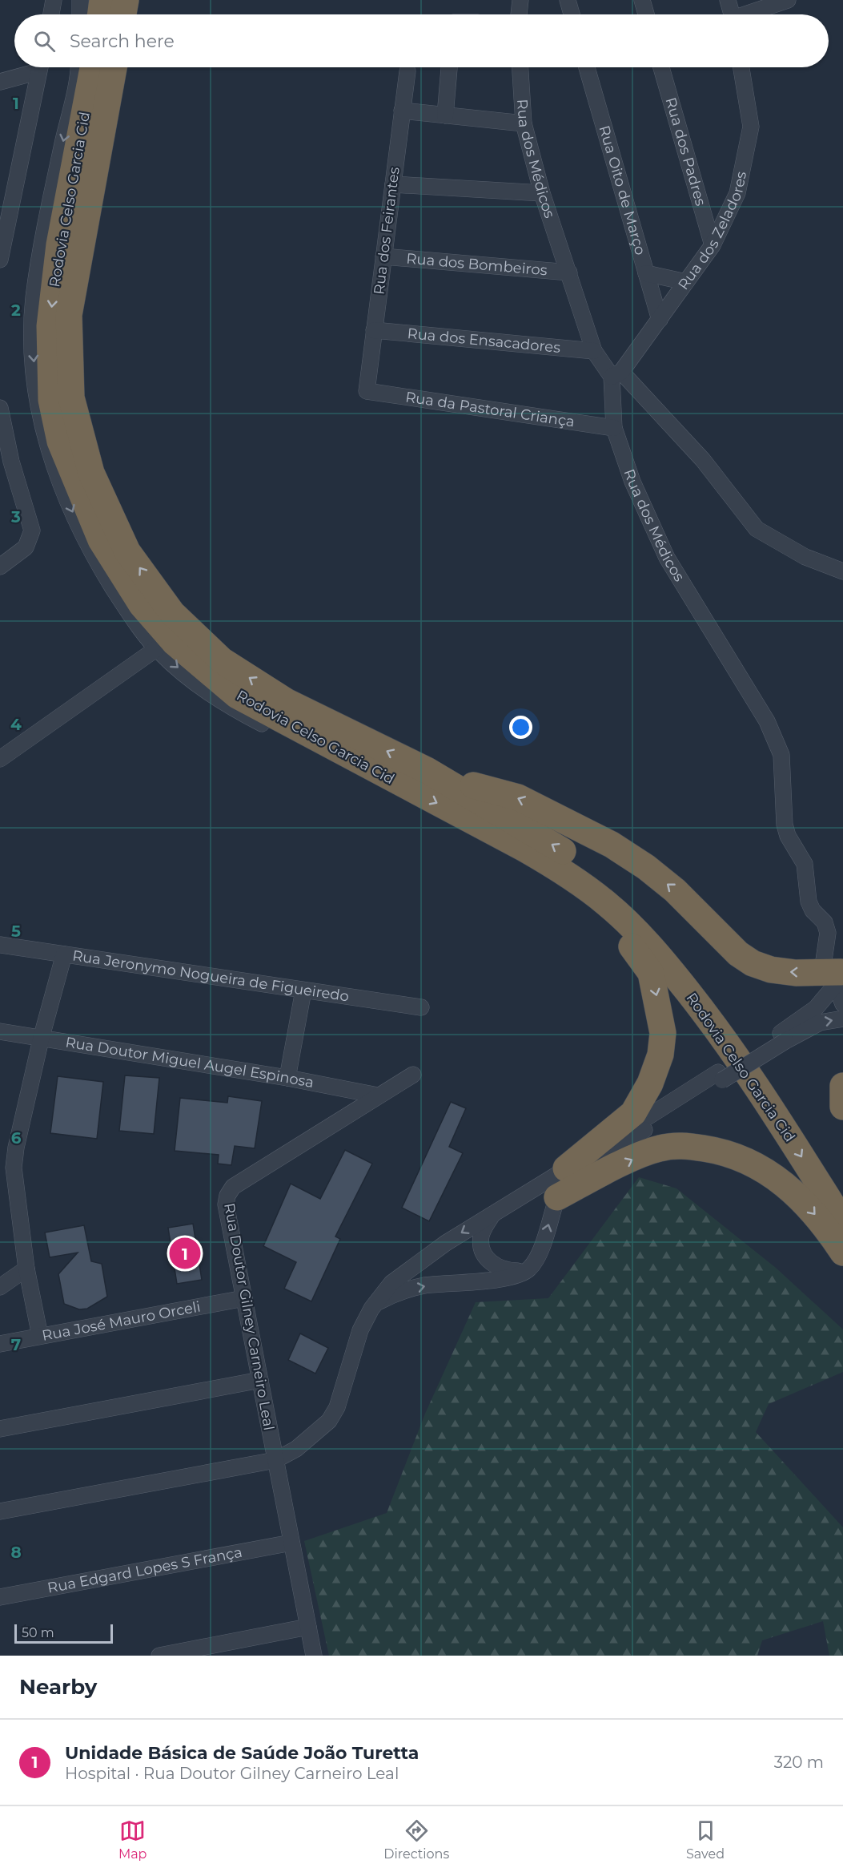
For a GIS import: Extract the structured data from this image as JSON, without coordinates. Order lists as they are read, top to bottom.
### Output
{
  "streets": {
    "highway": ["Rodovia Celso Garcia Cid"],
    "street": [
      "Rua dos Padres",
      "Rua dos Médicos",
      "Rua Oito de Março",
      "Rua dos Zeladores",
      "Rua dos Feirantes",
      "Rua dos Bombeiros",
      "Rua dos Ensacadores",
      "Rua da Pastoral Criança",
      "Rua Jeronymo Nogueira de Figueiredo",
      "Rua Doutor Miguel Augel Espinosa",
      "Rua Doutor Gilney Carneiro Leal",
      "Rua José Mauro Orceli",
      "Rua Edgard Lopes S França"
    ]
  },
  "crossings": [
    ["Rua dos Padres", "Rua dos Zeladores"],
    ["Rua dos Médicos", "Rua dos Zeladores"],
    ["Rua dos Médicos", "Rua dos Bombeiros"],
    ["Rua dos Médicos", "Rua dos Ensacadores"],
    ["Rua dos Médicos", "Rua da Pastoral Criança"],
    ["Rua Oito de Março", "Rua dos Zeladores"],
    ["Rua dos Feirantes", "Rua dos Bombeiros"],
    ["Rua dos Feirantes", "Rua dos Ensacadores"],
    ["Rua dos Feirantes", "Rua da Pastoral Criança"],
    ["Rua Doutor Miguel Augel Espinosa", "Rua Doutor Gilney Carneiro Leal"],
    ["Rua Doutor Gilney Carneiro Leal", "Rua José Mauro Orceli"],
    ["Rua Doutor Gilney Carneiro Leal", "Rua Edgard Lopes S França"]
  ],
  "scale_bar": "50 m",
  "page": {
    "search": "Search here",
    "pins": "1",
    "scale": "50 m",
    "heading": "Nearby",
    "list": [
      {
        "mark": "1",
        "name": "Unidade Básica de Saúde João Turetta",
        "note": "Hospital · Rua Doutor Gilney Carneiro Leal",
        "value": "320 m"
      }
    ],
    "nav": ["Map", "Directions", "Saved"]
  },
  "grid": {
    "rows": [
      "1",
      "2",
      "3",
      "4",
      "5",
      "6",
      "7",
      "8"
    ]
  }
}
